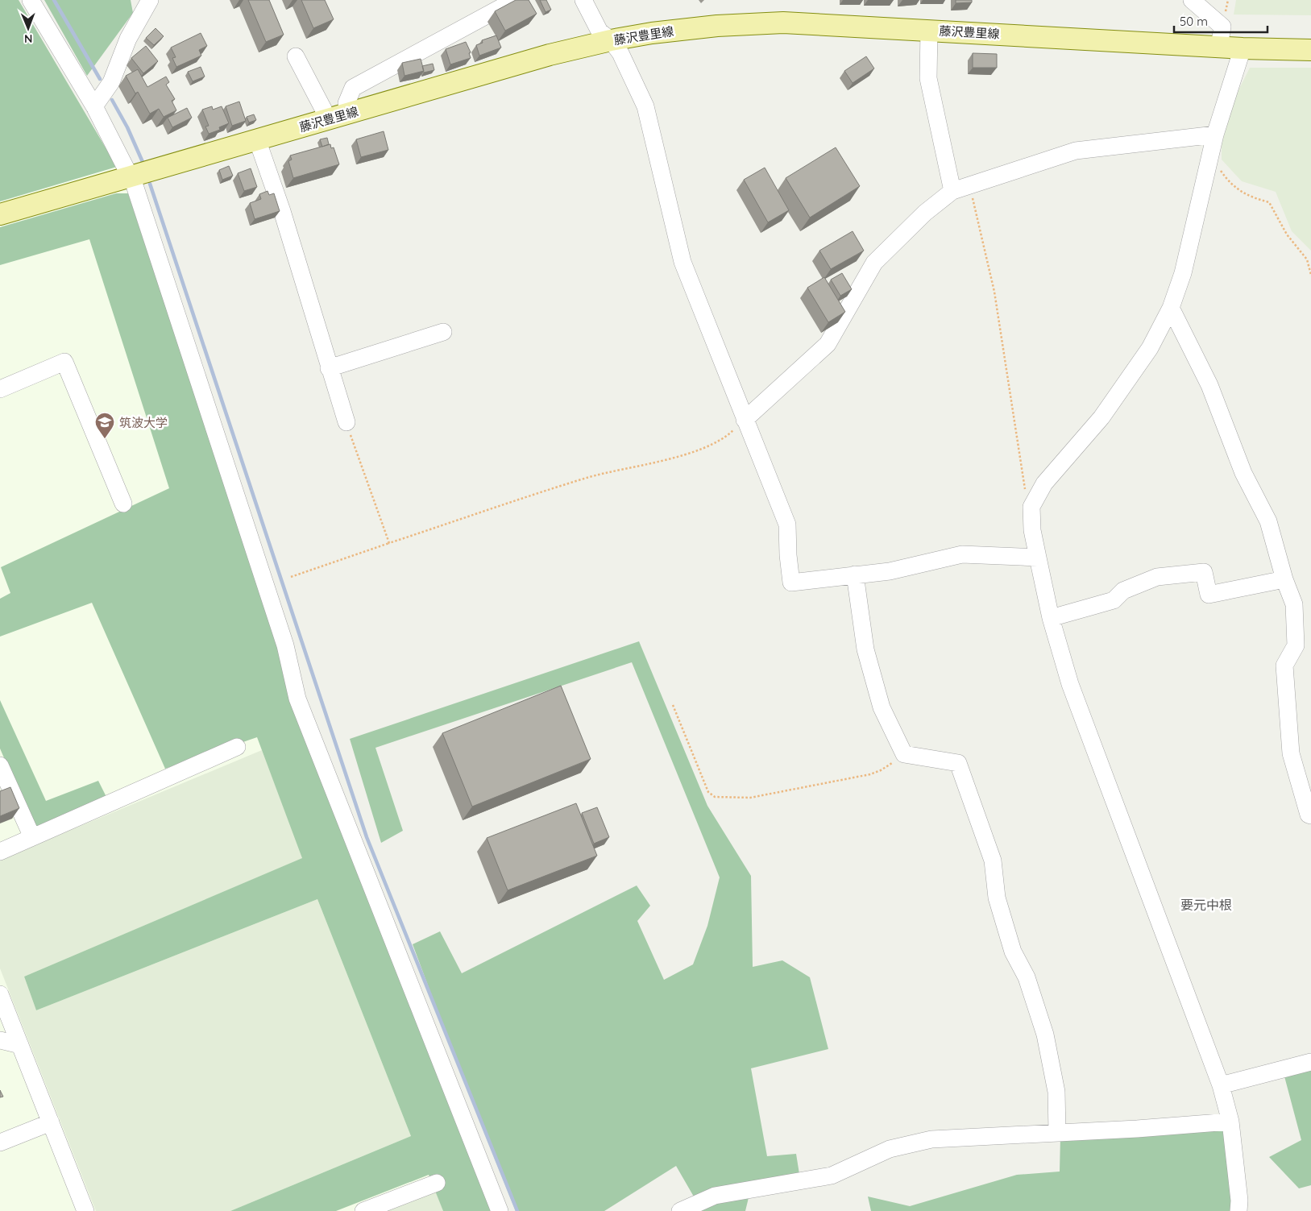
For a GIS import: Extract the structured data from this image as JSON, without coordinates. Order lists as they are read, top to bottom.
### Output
{
  "streets": {
    "main road": ["藤沢豊里線"]
  },
  "districts": ["要元中根"],
  "places": {
    "school or university": ["筑波大学"]
  },
  "scale_bar": "50 m",
  "north": "bottom"
}
